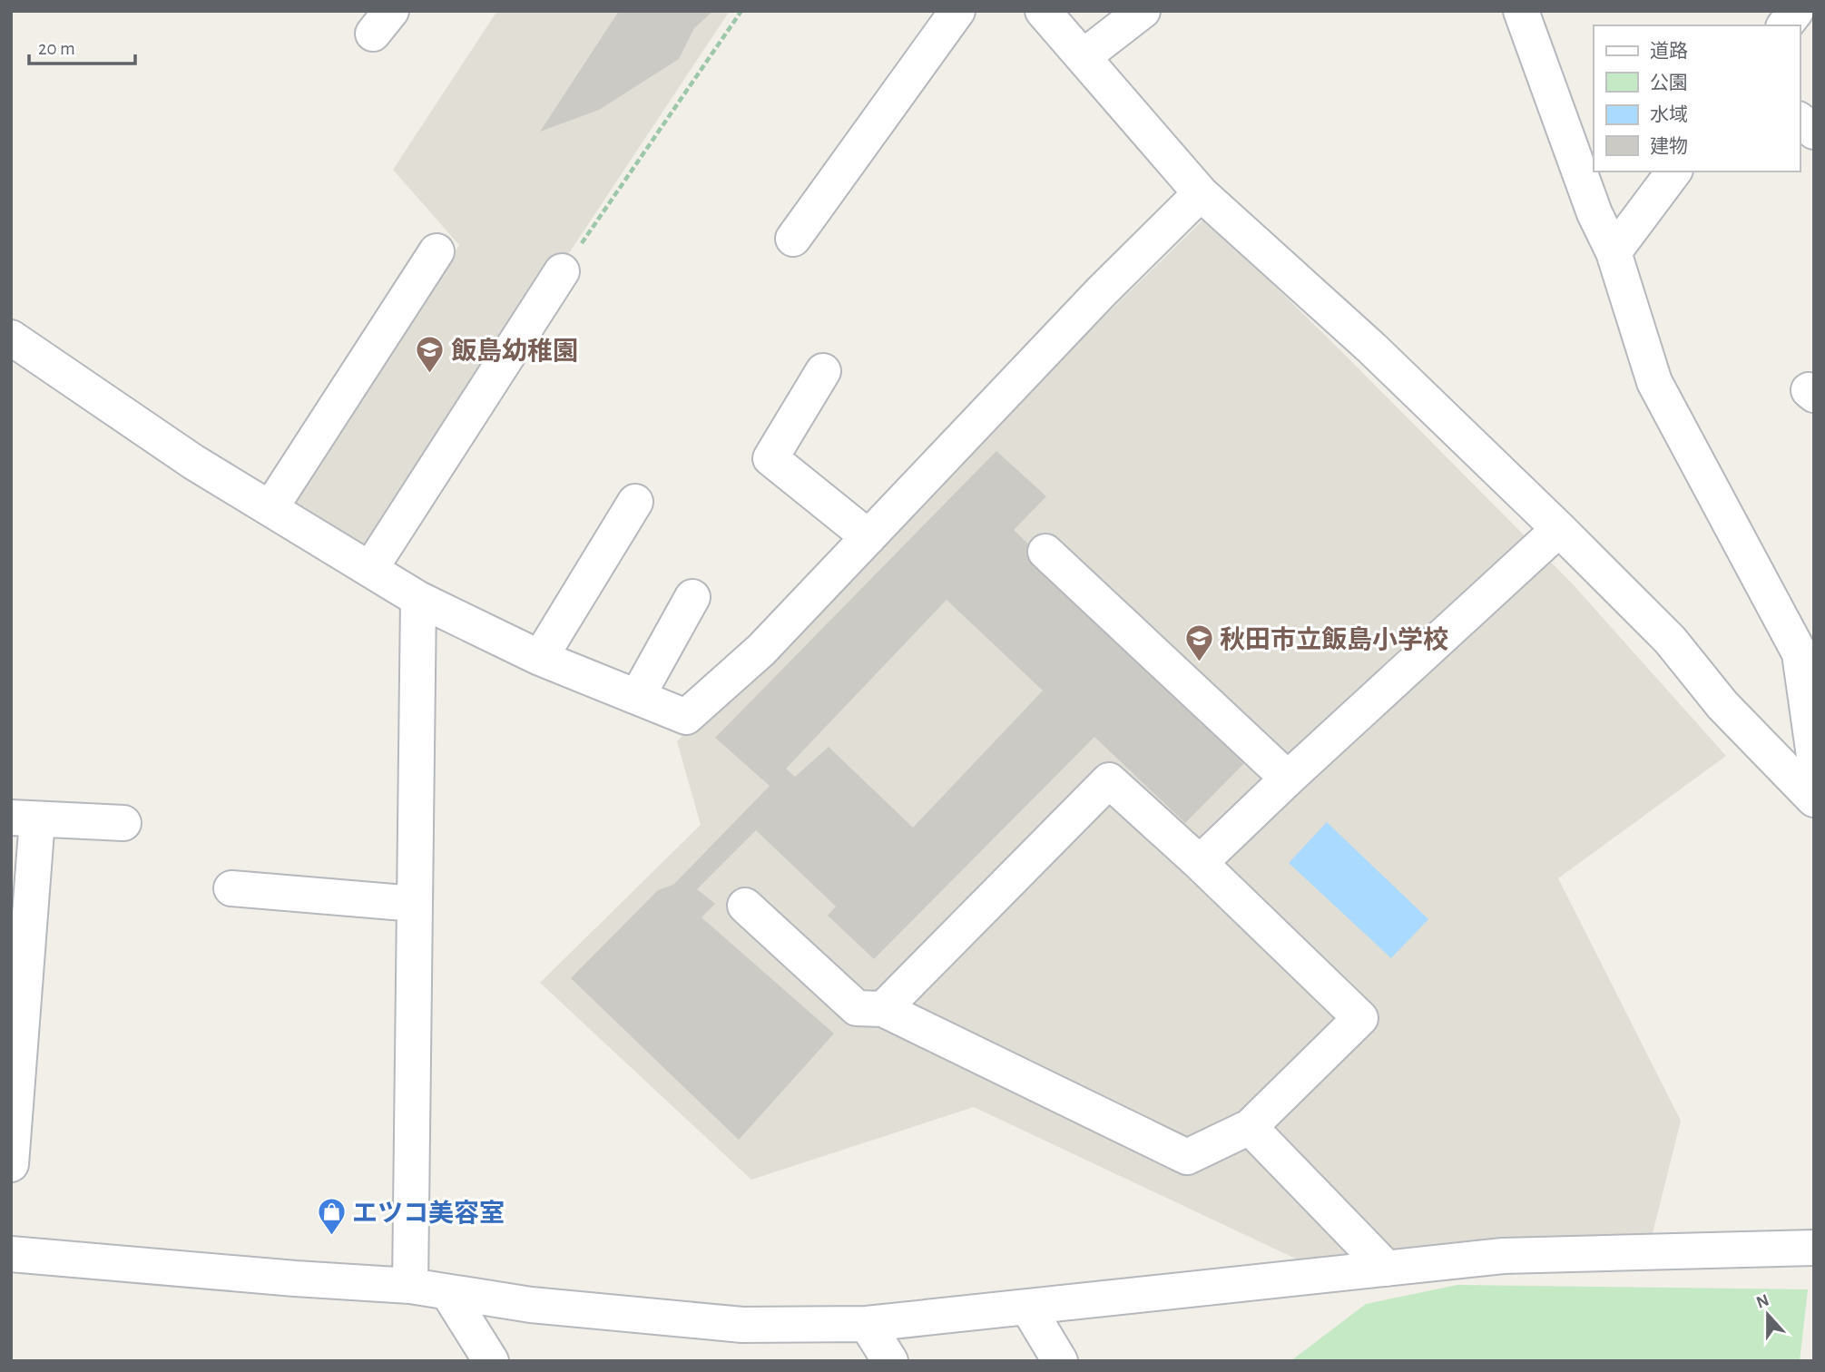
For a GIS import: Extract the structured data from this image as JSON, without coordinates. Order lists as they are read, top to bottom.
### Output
{
  "places": {
    "school or university": ["飯島幼稚園", "秋田市立飯島小学校"],
    "shop": ["エツコ美容室"]
  },
  "legend": [
    "道路",
    "公園",
    "水域",
    "建物"
  ],
  "scale_bar": "20 m",
  "north": "top"
}
